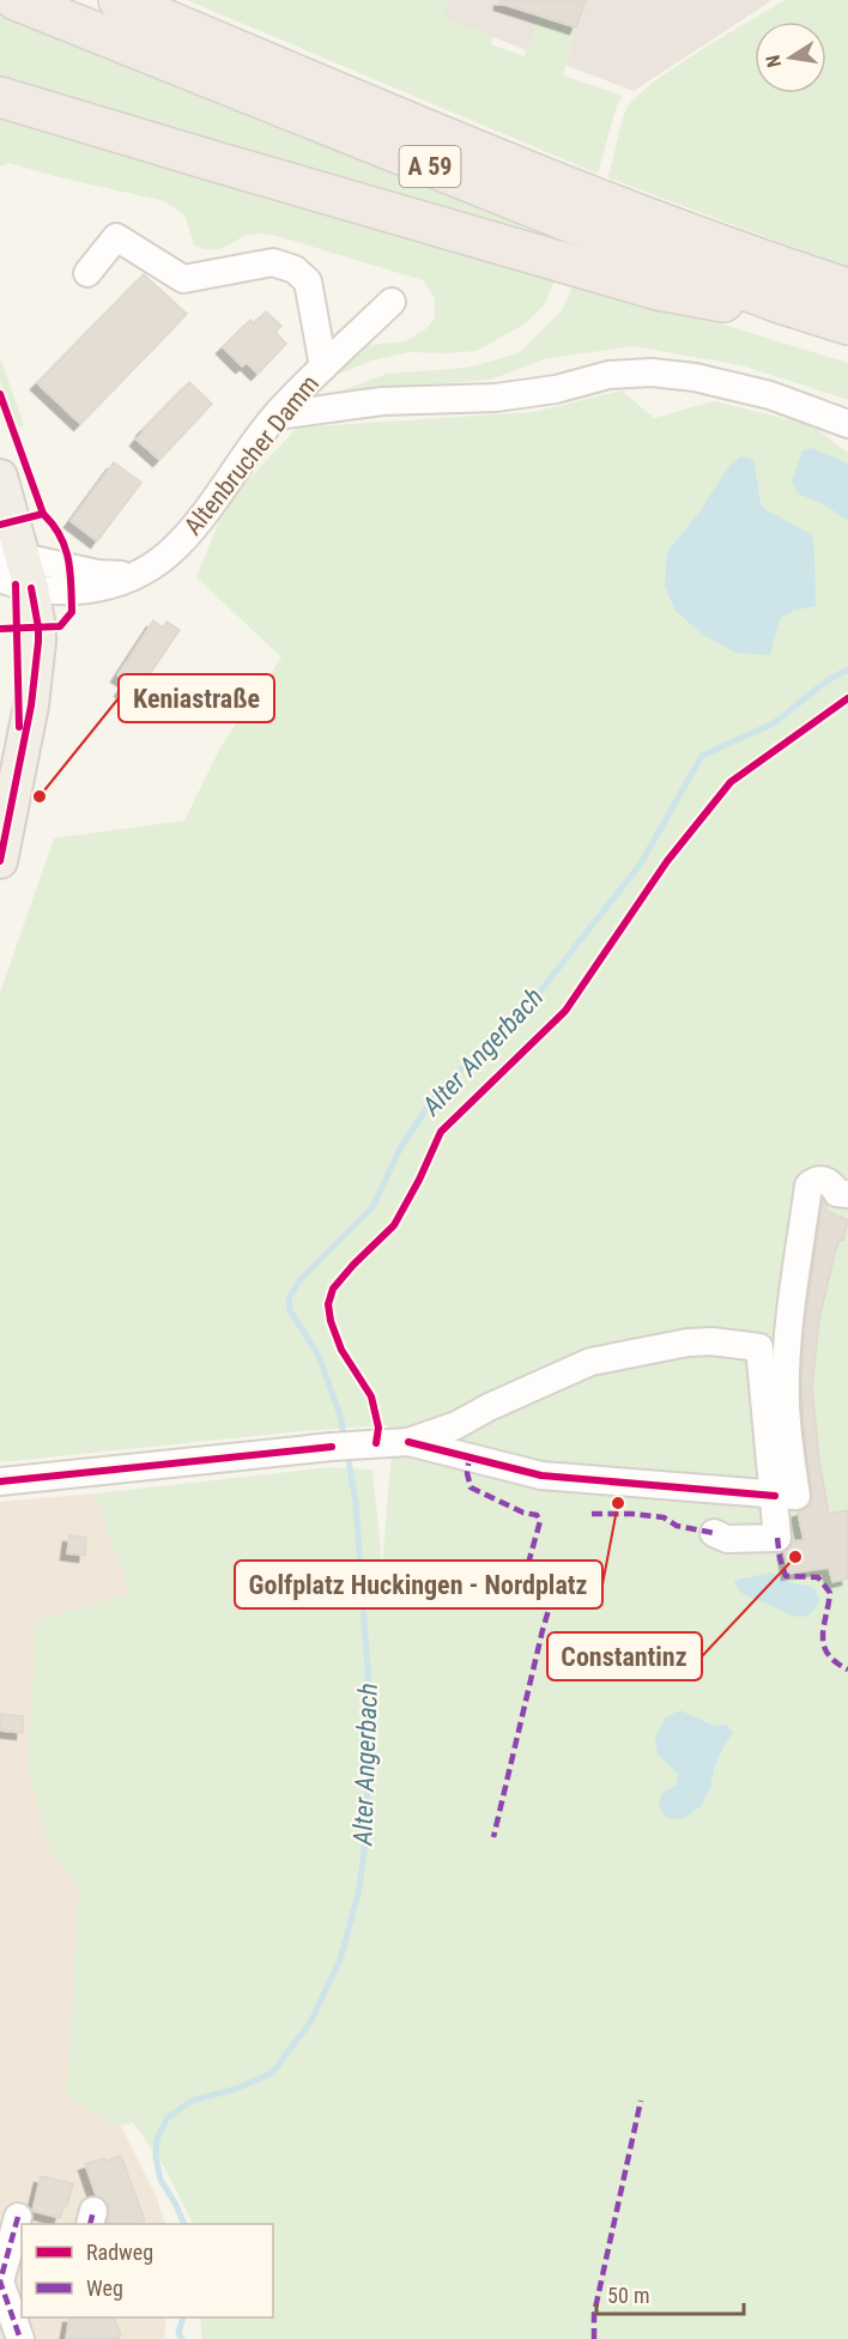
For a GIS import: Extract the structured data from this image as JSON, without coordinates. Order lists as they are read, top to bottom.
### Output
{
  "streets": {
    "highway": ["A 59"],
    "street": ["Altenbrucher Damm"]
  },
  "water": ["Alter Angerbach"],
  "places": ["Keniastraße", "Golfplatz Huckingen - Nordplatz", "Constantinz"],
  "legend": ["Radweg", "Weg"],
  "scale_bar": "50 m",
  "north": "left"
}
